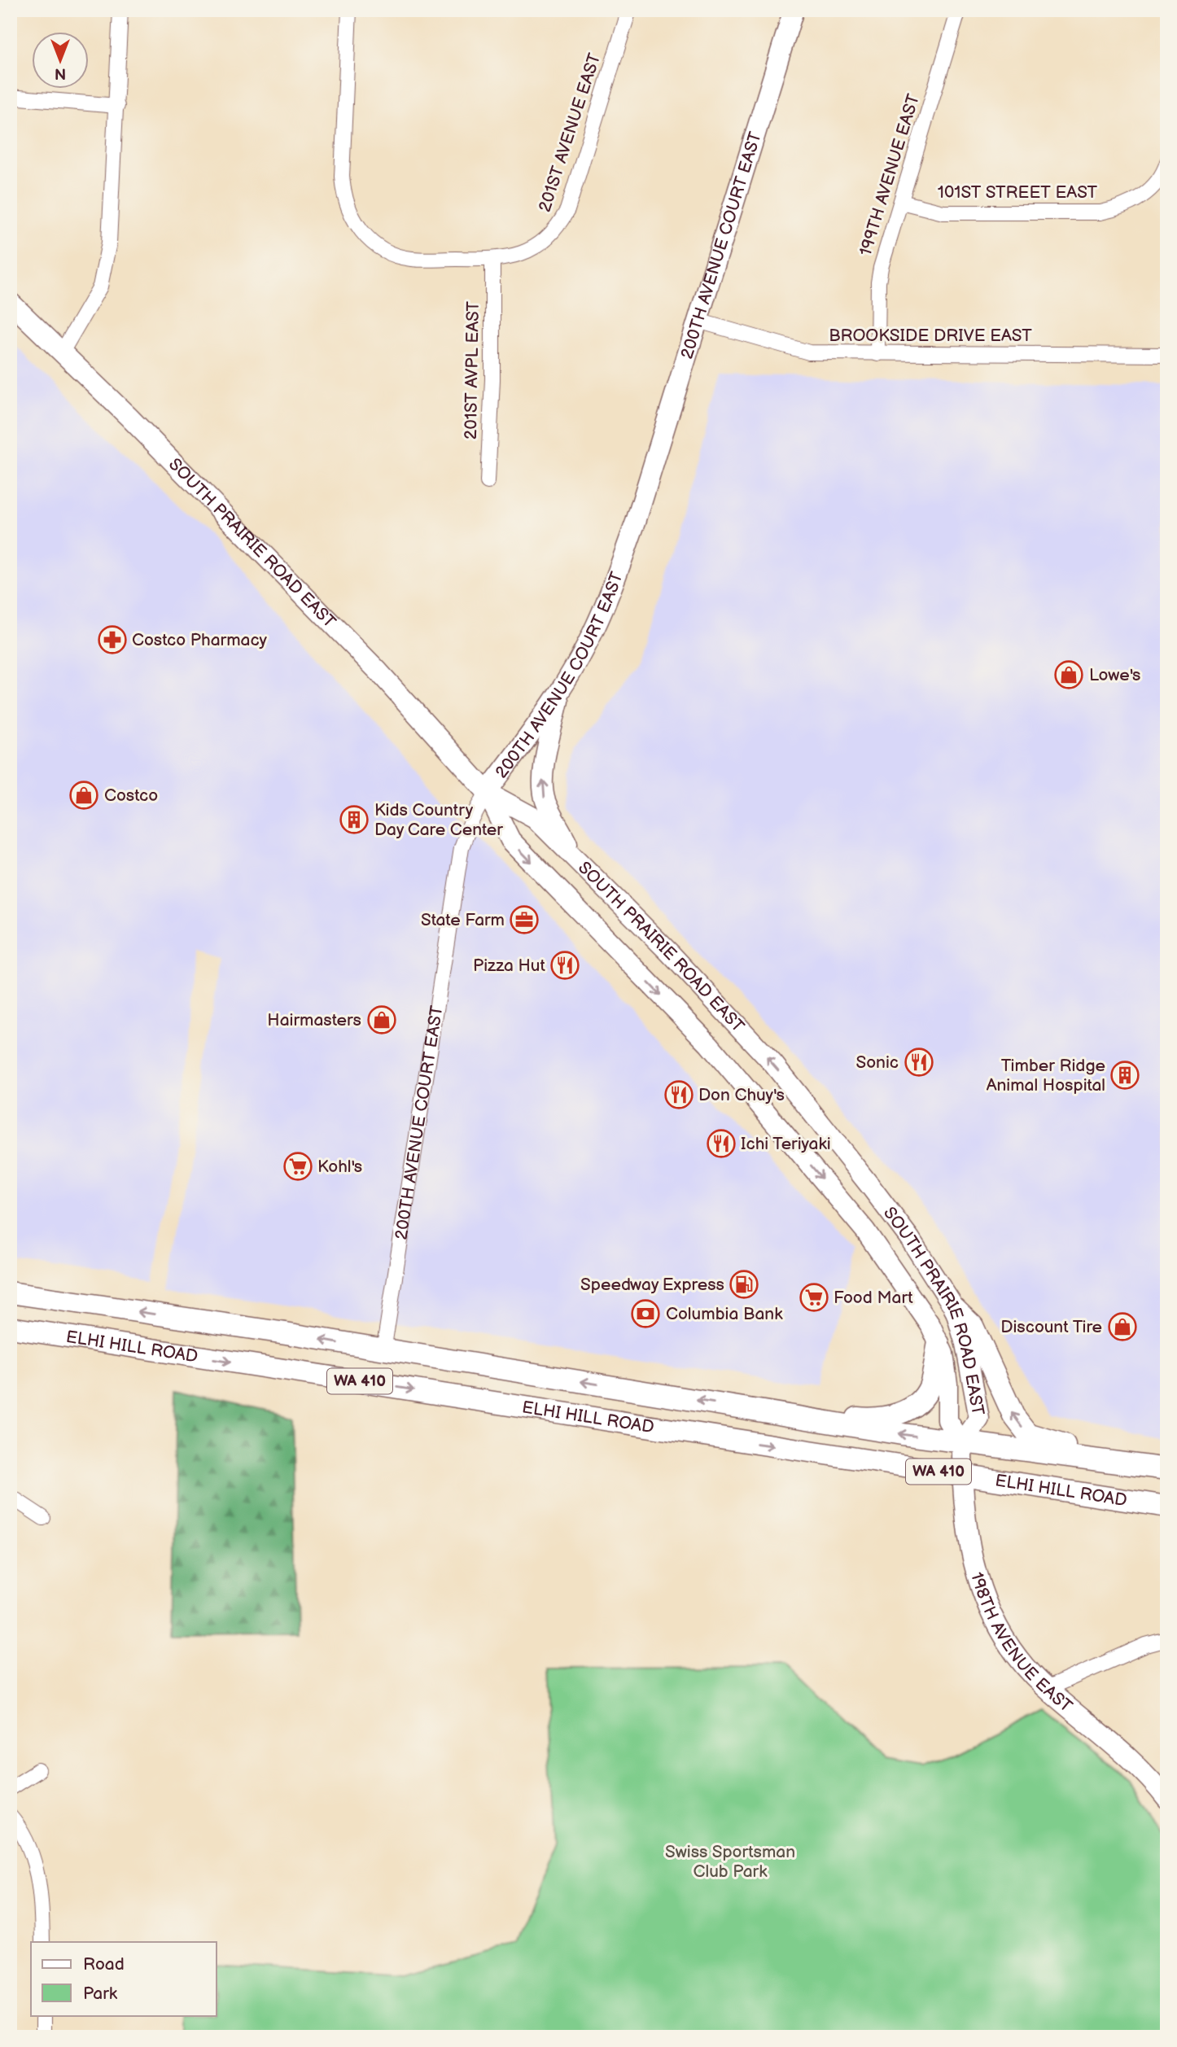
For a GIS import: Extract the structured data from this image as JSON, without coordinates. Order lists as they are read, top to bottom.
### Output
{
  "streets": {
    "main road": [
      "200TH AVENUE COURT EAST",
      "SOUTH PRAIRIE ROAD EAST",
      "ELHI HILL ROAD",
      "WA 410",
      "198TH AVENUE EAST"
    ],
    "street": [
      "201ST AVENUE EAST",
      "199TH AVENUE EAST",
      "101ST STREET EAST",
      "BROOKSIDE DRIVE EAST",
      "201ST AVPL EAST"
    ]
  },
  "crossings": [
    ["201ST AVENUE EAST", "201ST AVPL EAST"],
    ["199TH AVENUE EAST", "101ST STREET EAST"],
    ["199TH AVENUE EAST", "BROOKSIDE DRIVE EAST"],
    ["200TH AVENUE COURT EAST", "BROOKSIDE DRIVE EAST"],
    ["200TH AVENUE COURT EAST", "SOUTH PRAIRIE ROAD EAST"],
    ["200TH AVENUE COURT EAST", "ELHI HILL ROAD"],
    ["SOUTH PRAIRIE ROAD EAST", "ELHI HILL ROAD"],
    ["SOUTH PRAIRIE ROAD EAST", "198TH AVENUE EAST"],
    ["ELHI HILL ROAD", "198TH AVENUE EAST"]
  ],
  "parks": ["Swiss Sportsman Club Park"],
  "places": {
    "pharmacy": ["Costco Pharmacy"],
    "shop": [
      "Lowe's",
      "Costco",
      "Hairmasters",
      "Discount Tire"
    ],
    "building": ["Kids Country Day Care Center", "Timber Ridge Animal Hospital"],
    "office": ["State Farm"],
    "restaurant": [
      "Pizza Hut",
      "Sonic",
      "Don Chuy's",
      "Ichi Teriyaki"
    ],
    "supermarket": ["Kohl's", "Food Mart"],
    "fuel station": ["Speedway Express"],
    "bank": ["Columbia Bank"]
  },
  "legend": ["Road", "Park"],
  "north": "bottom"
}
